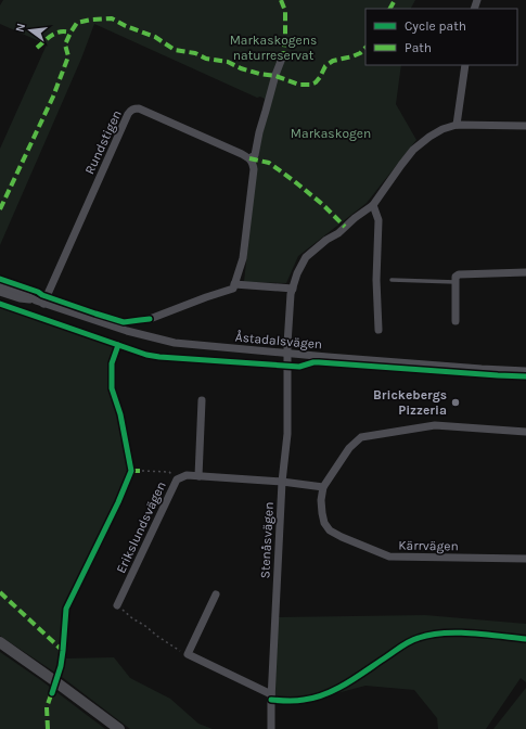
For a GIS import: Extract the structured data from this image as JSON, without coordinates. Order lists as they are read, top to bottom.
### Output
{
  "streets": {
    "street": [
      "Rundstigen",
      "Åstadalsvägen",
      "Erikslundsvägen",
      "Stenåsvägen",
      "Kärrvägen"
    ]
  },
  "crossings": [
    ["Rundstigen", "Åstadalsvägen"],
    ["Åstadalsvägen", "Stenåsvägen"],
    ["Erikslundsvägen", "Stenåsvägen"],
    ["Erikslundsvägen", "Kärrvägen"]
  ],
  "parks": ["Markaskogens naturreservat", "Markaskogen"],
  "places": ["Brickebergs Pizzeria"],
  "legend": ["Cycle path", "Path"],
  "north": "left"
}
